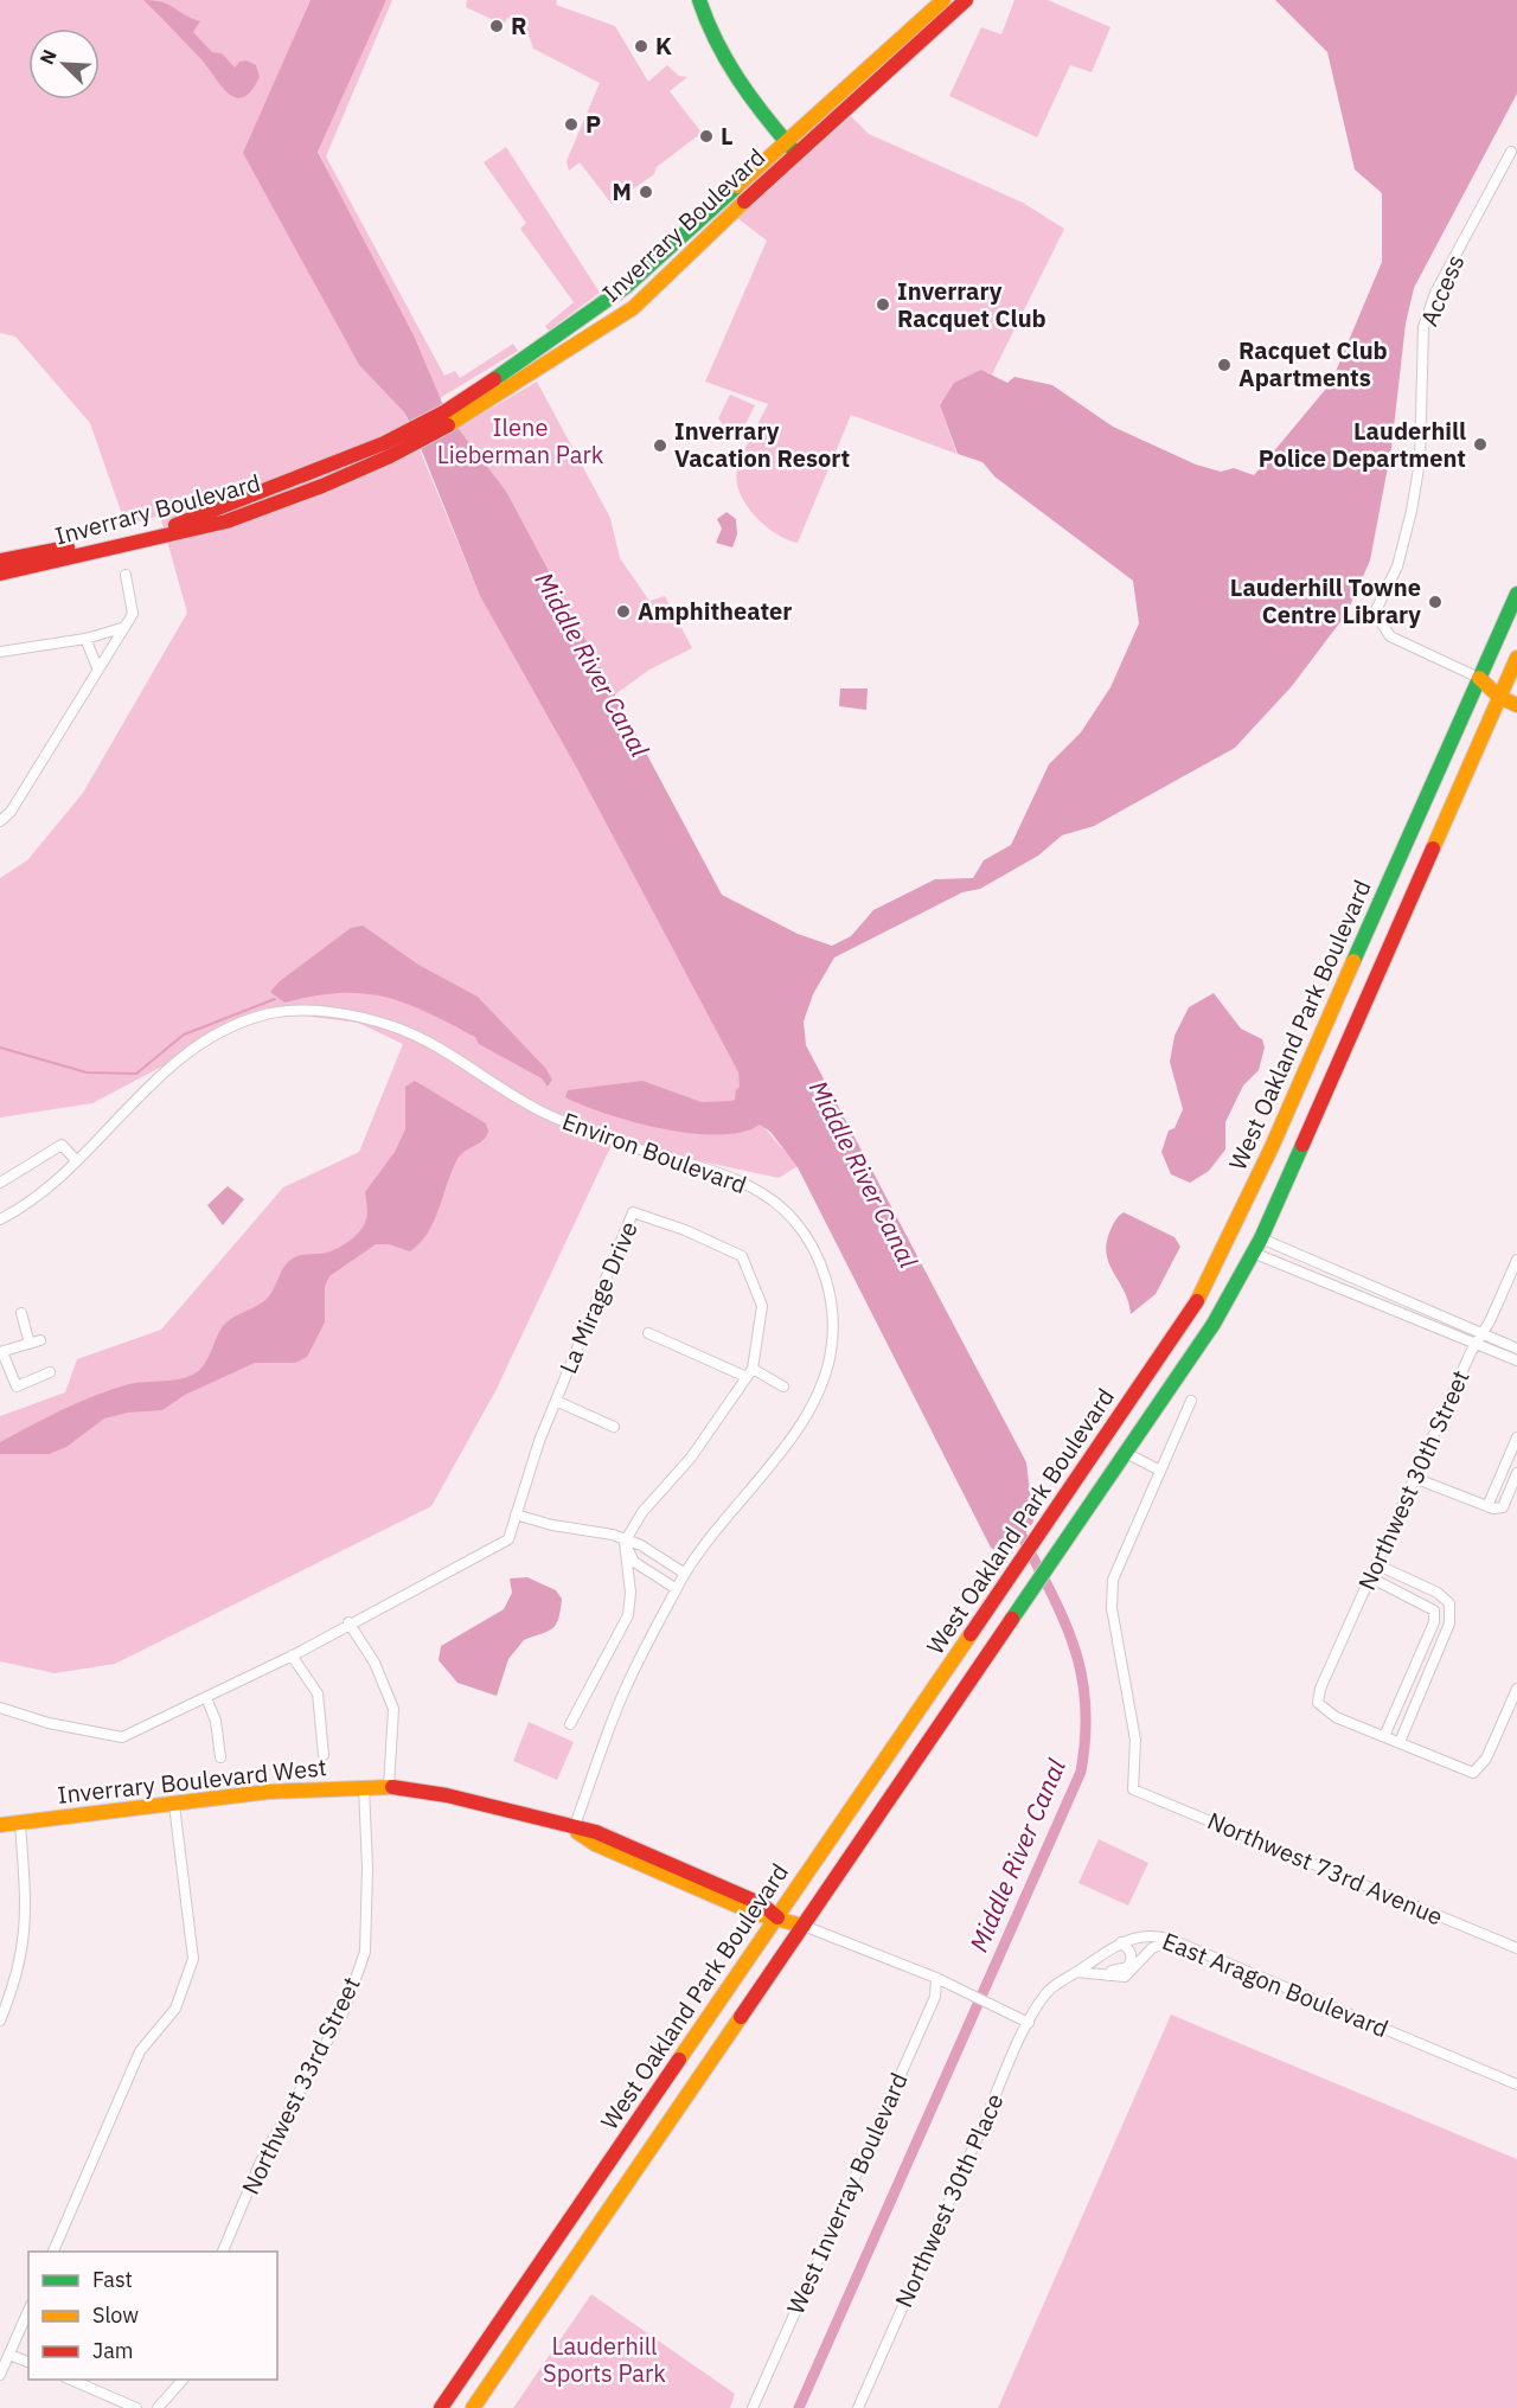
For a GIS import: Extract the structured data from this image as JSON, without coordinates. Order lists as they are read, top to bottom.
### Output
{
  "streets": {
    "main road": ["Inverrary Boulevard", "West Oakland Park Boulevard", "Inverrary Boulevard West"],
    "street": [
      "Access",
      "Environ Boulevard",
      "La Mirage Drive",
      "Northwest 30th Street",
      "Northwest 73rd Avenue",
      "East Aragon Boulevard",
      "Northwest 33rd Street",
      "West Inverray Boulevard",
      "Northwest 30th Place"
    ]
  },
  "crossings": [
    ["Access", "West Oakland Park Boulevard"],
    ["West Oakland Park Boulevard", "Inverrary Boulevard West"],
    ["Environ Boulevard", "Inverrary Boulevard West"],
    ["Inverrary Boulevard West", "Northwest 33rd Street"],
    ["Inverrary Boulevard West", "West Inverray Boulevard"],
    ["Inverrary Boulevard West", "Northwest 30th Place"],
    ["East Aragon Boulevard", "Northwest 30th Place"]
  ],
  "water": ["Middle River Canal"],
  "parks": ["Ilene Lieberman Park", "Lauderhill Sports Park"],
  "places": [
    "R",
    "K",
    "P",
    "L",
    "M",
    "Inverrary Racquet Club",
    "Racquet Club Apartments",
    "Lauderhill Police Department",
    "Inverrary Vacation Resort",
    "Lauderhill Towne Centre Library",
    "Amphitheater"
  ],
  "legend": ["Fast", "Slow", "Jam"],
  "north": "top left"
}
